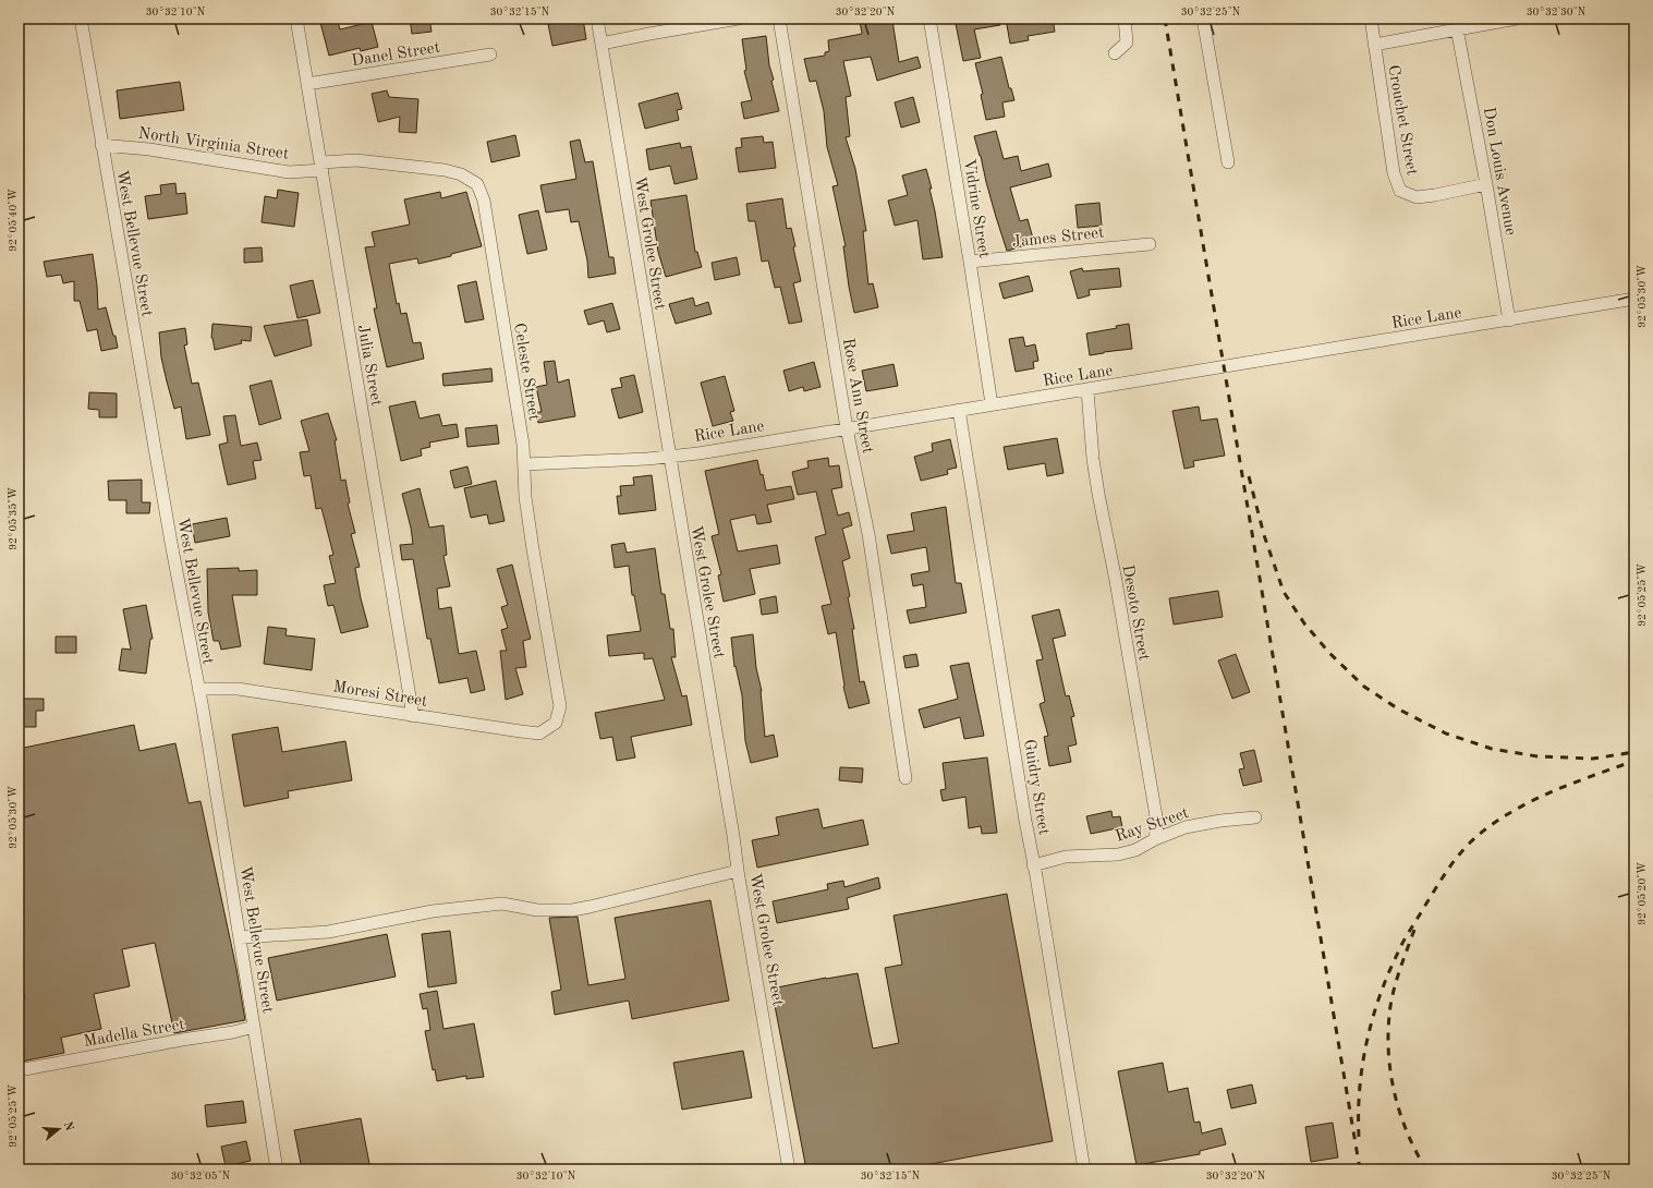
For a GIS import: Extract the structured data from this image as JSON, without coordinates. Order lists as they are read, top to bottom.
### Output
{
  "streets": {
    "street": [
      "Danel Street",
      "Crouchet Street",
      "North Virginia Street",
      "Don Louis Avenue",
      "Vidrine Street",
      "James Street",
      "West Bellevue Street",
      "West Grolee Street",
      "Rice Lane",
      "Julia Street",
      "Celeste Street",
      "Rose Ann Street",
      "Desoto Street",
      "Moresi Street",
      "Guidry Street",
      "Ray Street",
      "Madella Street"
    ]
  },
  "crossings": [
    ["Danel Street", "Julia Street"],
    ["Crouchet Street", "Don Louis Avenue"],
    ["North Virginia Street", "West Bellevue Street"],
    ["North Virginia Street", "Julia Street"],
    ["North Virginia Street", "Celeste Street"],
    ["Don Louis Avenue", "Rice Lane"],
    ["Vidrine Street", "James Street"],
    ["Vidrine Street", "Rice Lane"],
    ["West Bellevue Street", "Moresi Street"],
    ["West Bellevue Street", "Madella Street"],
    ["West Grolee Street", "Rice Lane"],
    ["Rice Lane", "Celeste Street"],
    ["Rice Lane", "Rose Ann Street"],
    ["Rice Lane", "Desoto Street"],
    ["Rice Lane", "Guidry Street"],
    ["Julia Street", "Celeste Street"],
    ["Julia Street", "Moresi Street"],
    ["Celeste Street", "Moresi Street"],
    ["Desoto Street", "Ray Street"],
    ["Guidry Street", "Ray Street"]
  ],
  "north": "right",
  "coordinates": [
    "30°32'10\"N",
    "30°32'15\"N",
    "30°32'20\"N",
    "30°32'25\"N",
    "30°32'30\"N",
    "92°05'40\"W",
    "92°05'30\"W",
    "92°05'35\"W",
    "92°05'25\"W",
    "92°05'20\"W",
    "30°32'05\"N"
  ]
}
